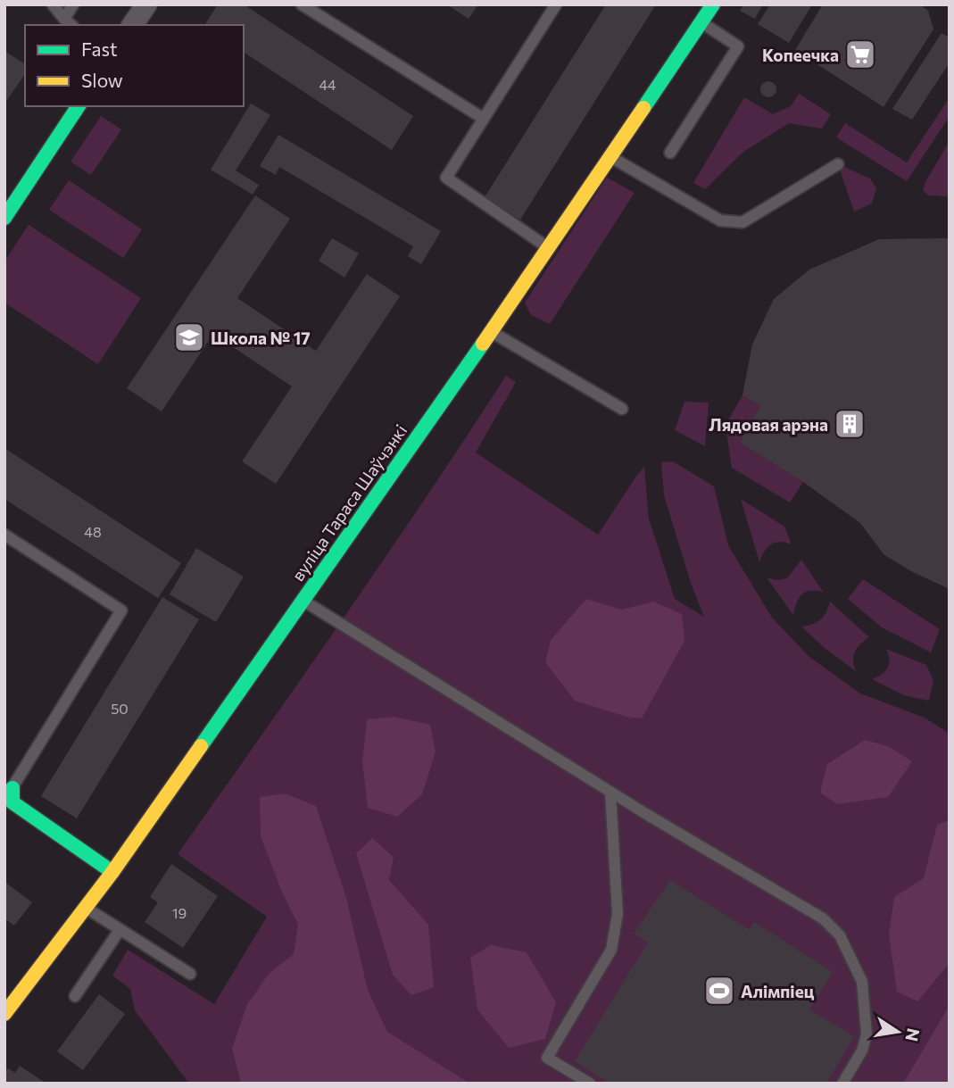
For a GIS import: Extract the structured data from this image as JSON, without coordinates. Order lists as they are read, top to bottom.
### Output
{
  "streets": {
    "street": ["вуліца Тараса Шаўчэнкі"]
  },
  "places": {
    "supermarket": ["Копеечка"],
    "school or university": ["Школа № 17"],
    "building": ["Лядовая арэна"],
    "sports": ["Алімпіец"]
  },
  "house_numbers": [
    "44",
    "48",
    "50",
    "19"
  ],
  "legend": ["Fast", "Slow"],
  "north": "right"
}
